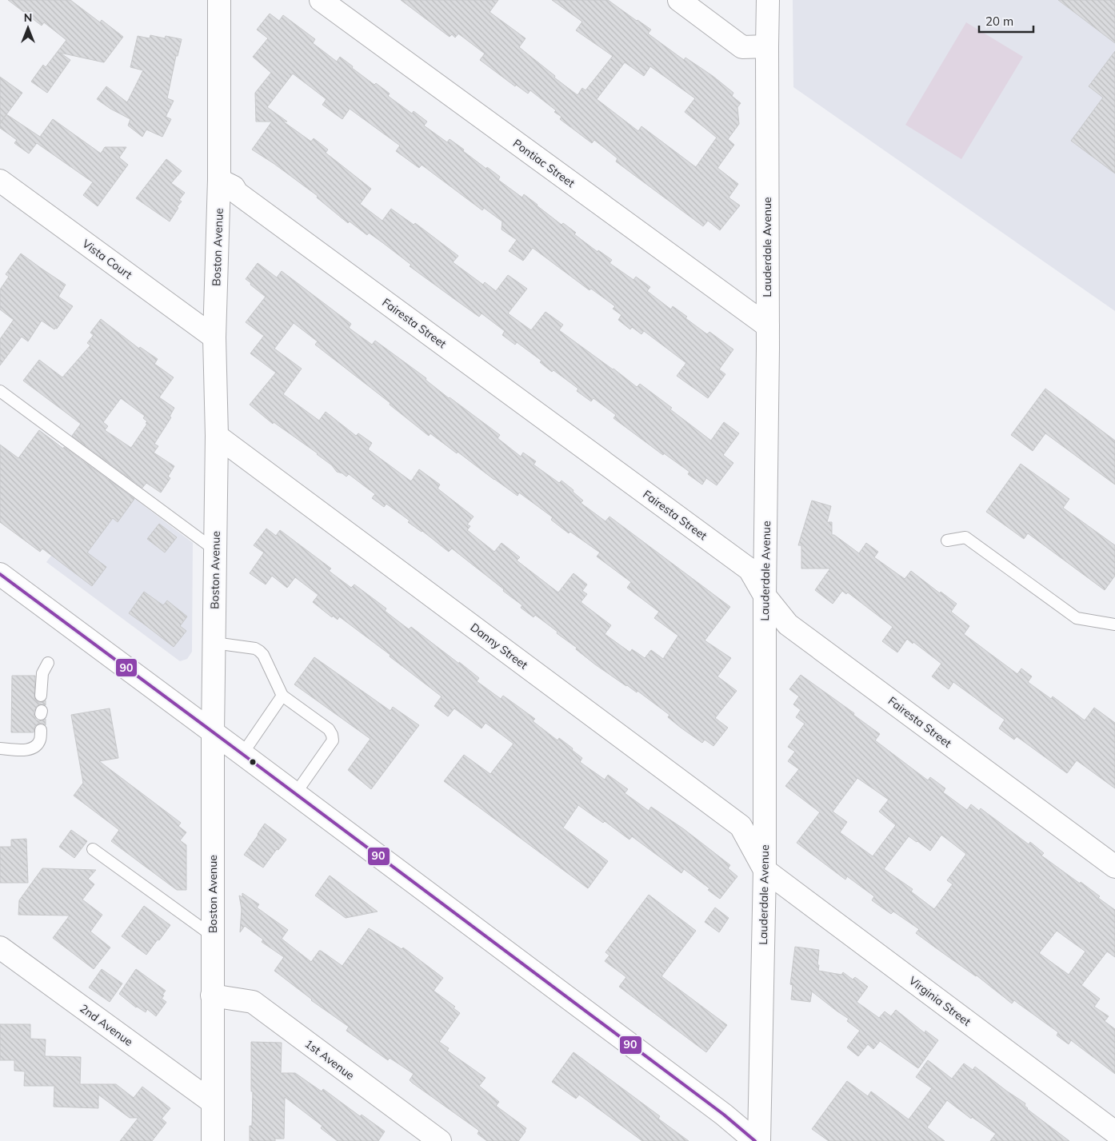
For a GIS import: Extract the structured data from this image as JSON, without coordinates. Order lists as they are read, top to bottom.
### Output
{
  "streets": {
    "street": [
      "Pontiac Street",
      "Boston Avenue",
      "Lauderdale Avenue",
      "Vista Court",
      "Fairesta Street",
      "Danny Street",
      "Virginia Street",
      "2nd Avenue",
      "1st Avenue"
    ]
  },
  "crossings": [
    ["Pontiac Street", "Lauderdale Avenue"],
    ["Boston Avenue", "Vista Court"],
    ["Boston Avenue", "Fairesta Street"],
    ["Boston Avenue", "Danny Street"],
    ["Boston Avenue", "2nd Avenue"],
    ["Boston Avenue", "1st Avenue"],
    ["Lauderdale Avenue", "Fairesta Street"],
    ["Lauderdale Avenue", "Danny Street"],
    ["Lauderdale Avenue", "Virginia Street"],
    ["Danny Street", "Virginia Street"]
  ],
  "lines": ["transit line 90"],
  "scale_bar": "20 m",
  "north": "top"
}
